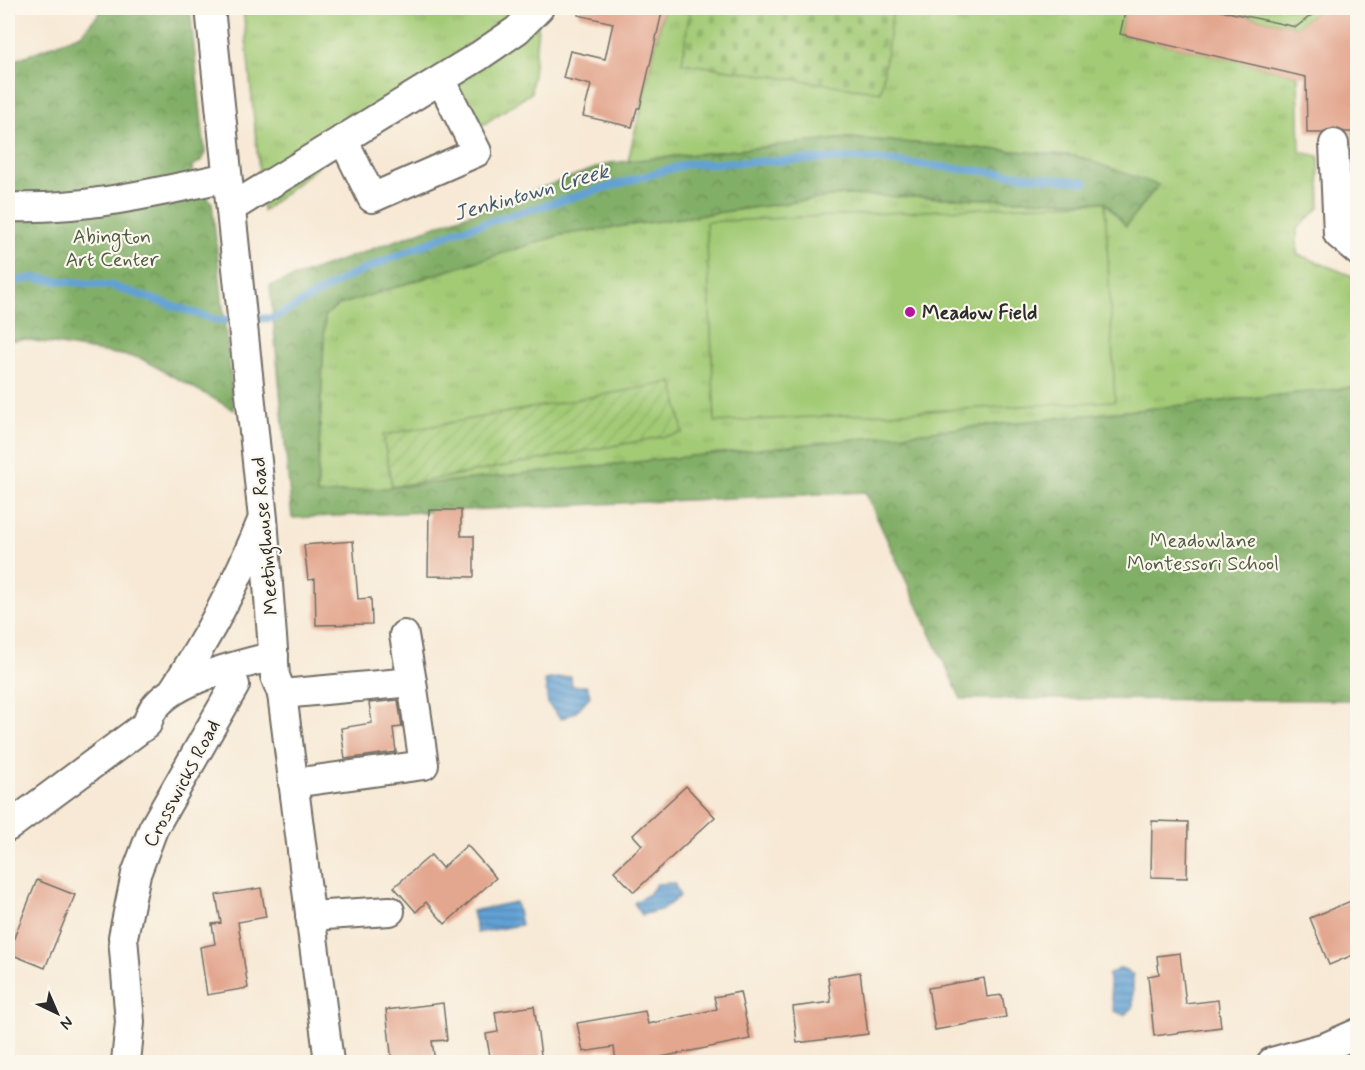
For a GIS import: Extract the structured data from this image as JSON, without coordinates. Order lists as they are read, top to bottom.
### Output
{
  "streets": {
    "street": ["Meetinghouse Road", "Crosswicks Road"]
  },
  "water": ["Jenkintown Creek"],
  "parks": ["Abington Art Center", "Meadowlane Montessori School"],
  "places": ["Meadow Field"],
  "north": "bottom right"
}
